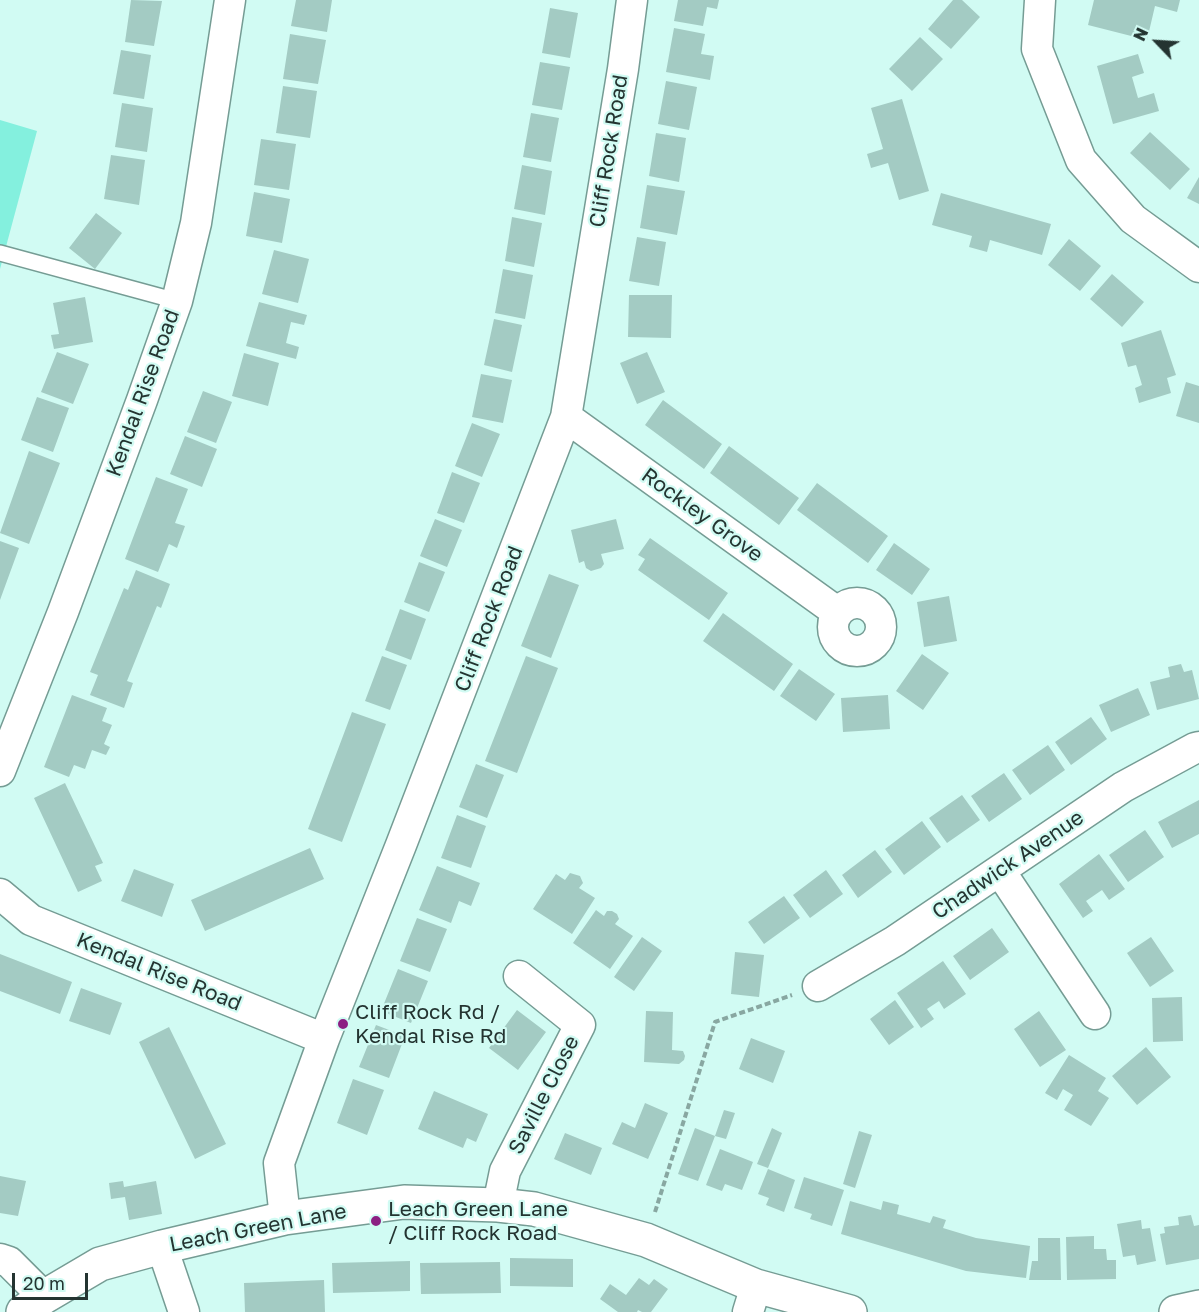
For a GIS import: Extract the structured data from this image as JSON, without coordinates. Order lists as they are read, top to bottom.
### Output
{
  "streets": {
    "street": [
      "Cliff Rock Road",
      "Kendal Rise Road",
      "Rockley Grove",
      "Chadwick Avenue",
      "Saville Close",
      "Leach Green Lane"
    ]
  },
  "crossings": [
    ["Cliff Rock Road", "Kendal Rise Road"],
    ["Cliff Rock Road", "Rockley Grove"],
    ["Cliff Rock Road", "Leach Green Lane"],
    ["Saville Close", "Leach Green Lane"]
  ],
  "places": ["Cliff Rock Rd / Kendal Rise Rd", "Leach Green Lane / Cliff Rock Road"],
  "scale_bar": "20 m",
  "north": "top left"
}
